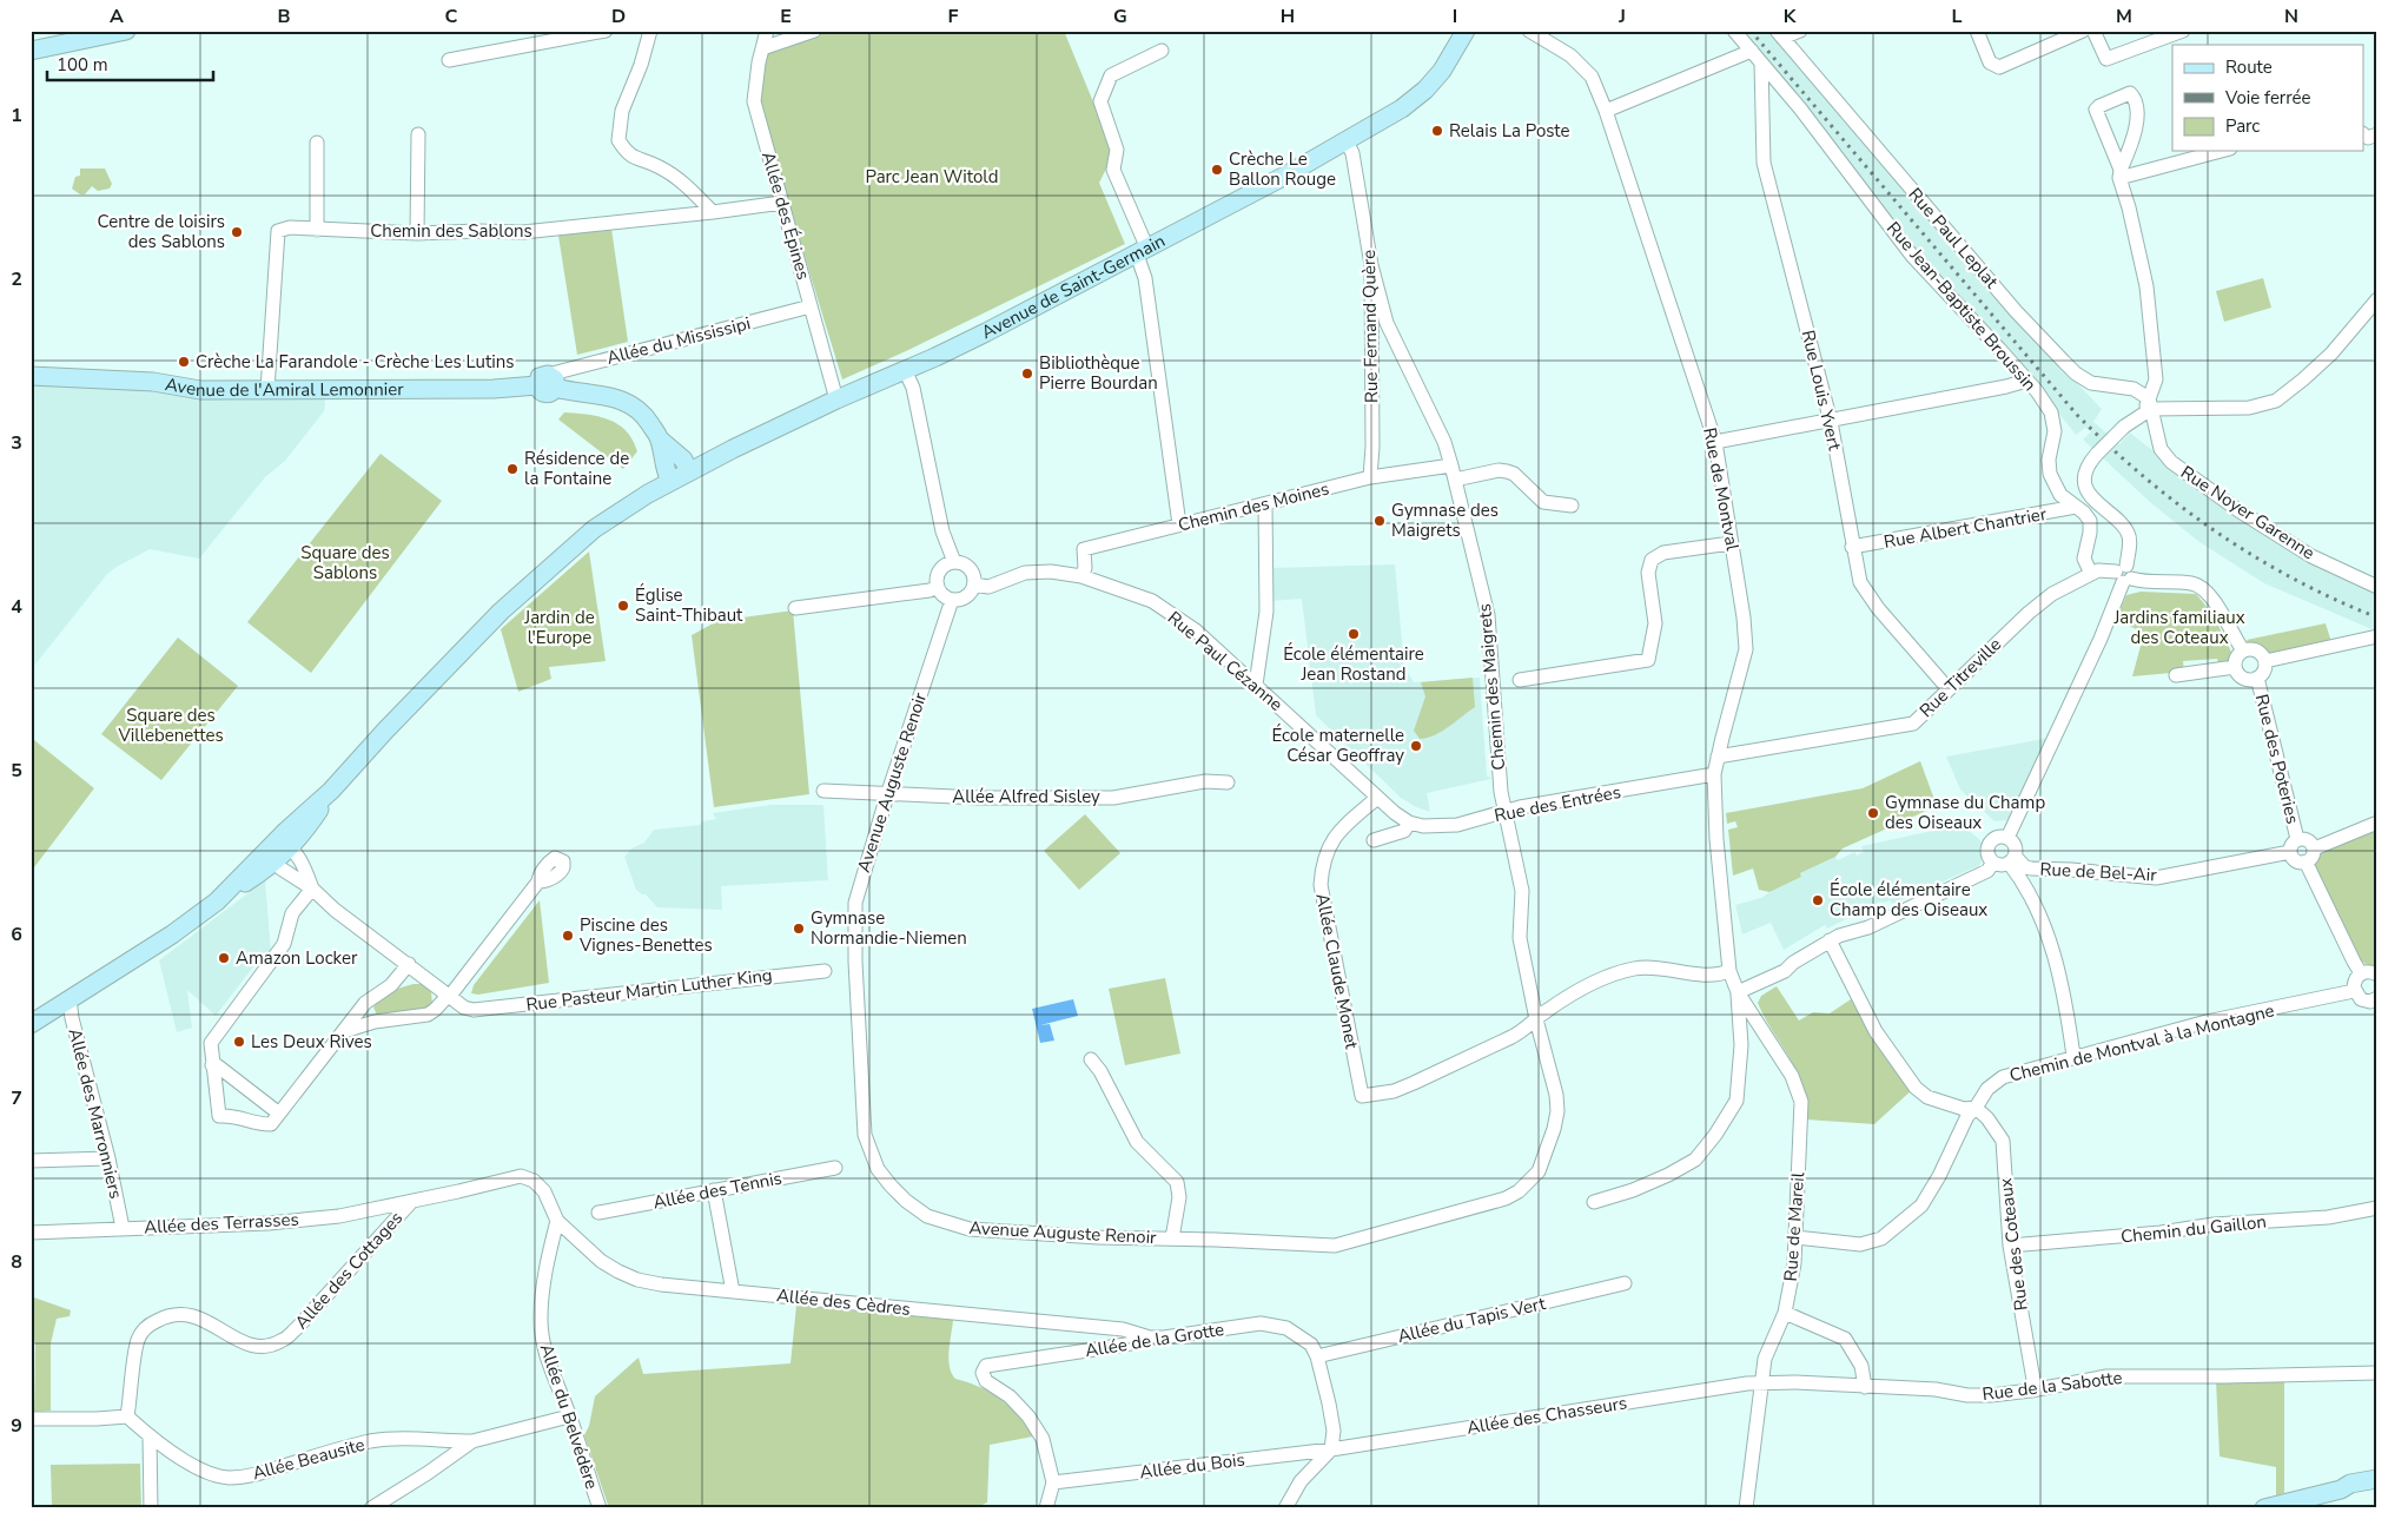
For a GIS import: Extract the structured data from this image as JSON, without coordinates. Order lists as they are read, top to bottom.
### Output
{
  "streets": {
    "main road": ["Avenue de Saint-Germain", "Avenue de l'Amiral Lemonnier"],
    "street": [
      "Allée des Épines",
      "Chemin des Sablons",
      "Rue Paul Leplat",
      "Rue Jean-Baptiste Broussin",
      "Rue Fernand Quère",
      "Allée du Mississipi",
      "Rue Louis Yvert",
      "Rue de Montval",
      "Chemin des Moines",
      "Rue Noyer Garenne",
      "Rue Albert Chantrier",
      "Rue Paul Cézanne",
      "Rue Titreville",
      "Chemin des Maigrets",
      "Rue des Poteries",
      "Avenue Auguste Renoir",
      "Allée Alfred Sisley",
      "Rue des Entrées",
      "Rue de Bel-Air",
      "Allée Claude Monet",
      "Rue Pasteur Martin Luther King",
      "Chemin de Montval à la Montagne",
      "Allée des Marronniers",
      "Allée des Tennis",
      "Allée des Terrasses",
      "Rue de Mareil",
      "Chemin du Gaillon",
      "Rue des Coteaux",
      "Allée des Cottages",
      "Allée des Cèdres",
      "Allée du Tapis Vert",
      "Allée de la Grotte",
      "Rue de la Sabotte",
      "Allée des Chasseurs",
      "Allée du Belvédère",
      "Allée Beausite",
      "Allée du Bois"
    ]
  },
  "crossings": [
    ["Allée des Épines", "Chemin des Sablons"],
    ["Allée des Épines", "Avenue de Saint-Germain"],
    ["Allée des Épines", "Allée du Mississipi"],
    ["Chemin des Sablons", "Avenue de l'Amiral Lemonnier"],
    ["Rue Paul Leplat", "Rue Noyer Garenne"],
    ["Avenue de Saint-Germain", "Rue Fernand Quère"],
    ["Avenue de Saint-Germain", "Avenue de l'Amiral Lemonnier"],
    ["Rue Jean-Baptiste Broussin", "Rue Louis Yvert"],
    ["Rue Jean-Baptiste Broussin", "Rue Albert Chantrier"],
    ["Rue Jean-Baptiste Broussin", "Rue Titreville"],
    ["Rue Fernand Quère", "Chemin des Moines"],
    ["Rue Fernand Quère", "Chemin des Maigrets"],
    ["Allée du Mississipi", "Avenue de l'Amiral Lemonnier"],
    ["Rue Louis Yvert", "Rue Albert Chantrier"],
    ["Rue Louis Yvert", "Rue Titreville"],
    ["Rue de Montval", "Rue Titreville"],
    ["Rue de Montval", "Rue des Entrées"],
    ["Rue de Montval", "Rue de Mareil"],
    ["Chemin des Moines", "Rue Paul Cézanne"],
    ["Chemin des Moines", "Chemin des Maigrets"],
    ["Rue Paul Cézanne", "Avenue Auguste Renoir"],
    ["Rue Paul Cézanne", "Rue des Entrées"],
    ["Rue Paul Cézanne", "Allée Claude Monet"],
    ["Chemin des Maigrets", "Avenue Auguste Renoir"],
    ["Chemin des Maigrets", "Rue des Entrées"],
    ["Chemin des Maigrets", "Allée Claude Monet"],
    ["Rue des Poteries", "Rue de Bel-Air"],
    ["Avenue Auguste Renoir", "Allée Alfred Sisley"],
    ["Avenue Auguste Renoir", "Allée Claude Monet"],
    ["Chemin de Montval à la Montagne", "Rue de Mareil"],
    ["Chemin de Montval à la Montagne", "Rue des Coteaux"],
    ["Allée des Marronniers", "Allée des Terrasses"],
    ["Allée des Terrasses", "Allée des Cottages"],
    ["Rue de Mareil", "Rue de la Sabotte"],
    ["Rue de Mareil", "Allée des Chasseurs"],
    ["Chemin du Gaillon", "Rue des Coteaux"],
    ["Rue des Coteaux", "Rue de la Sabotte"],
    ["Allée des Cottages", "Allée des Cèdres"],
    ["Allée des Cottages", "Allée du Belvédère"],
    ["Allée des Cottages", "Allée Beausite"],
    ["Allée des Cèdres", "Allée de la Grotte"],
    ["Allée des Cèdres", "Allée du Belvédère"],
    ["Allée du Tapis Vert", "Allée de la Grotte"],
    ["Allée de la Grotte", "Allée du Bois"],
    ["Rue de la Sabotte", "Allée des Chasseurs"],
    ["Allée des Chasseurs", "Allée du Bois"]
  ],
  "parks": [
    "Parc Jean Witold",
    "Square des Sablons",
    "Jardin de l'Europe",
    "Jardins familiaux des Coteaux",
    "Square des Villebenettes"
  ],
  "places": [
    "Relais La Poste",
    "Crèche Le Ballon Rouge",
    "Centre de loisirs des Sablons",
    "Crèche La Farandole - Crèche Les Lutins",
    "Bibliothèque Pierre Bourdan",
    "Résidence de la Fontaine",
    "Gymnase des Maigrets",
    "Église Saint-Thibaut",
    "École élémentaire Jean Rostand",
    "École maternelle César Geoffray",
    "Gymnase du Champ des Oiseaux",
    "École élémentaire Champ des Oiseaux",
    "Gymnase Normandie-Niemen",
    "Piscine des Vignes-Benettes",
    "Amazon Locker",
    "Les Deux Rives"
  ],
  "legend": ["Route", "Voie ferrée", "Parc"],
  "scale_bar": "100 m",
  "grid": {
    "columns": [
      "A",
      "B",
      "C",
      "D",
      "E",
      "F",
      "G",
      "H",
      "I",
      "J",
      "K",
      "L",
      "M",
      "N"
    ],
    "rows": [
      "1",
      "2",
      "3",
      "4",
      "5",
      "6",
      "7",
      "8",
      "9"
    ]
  }
}
